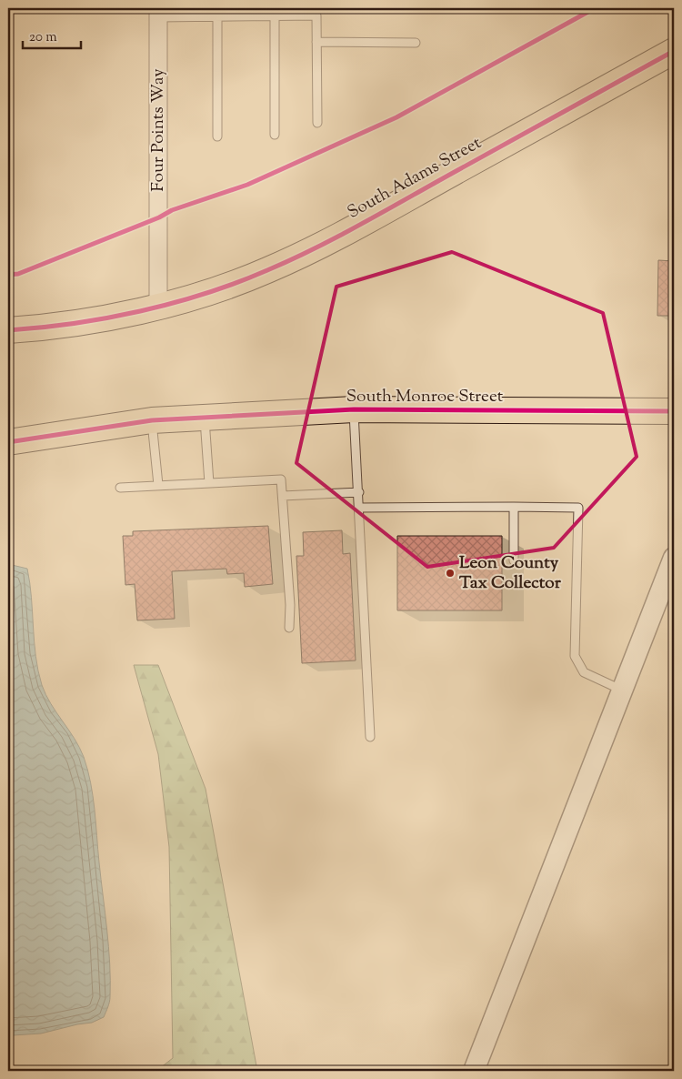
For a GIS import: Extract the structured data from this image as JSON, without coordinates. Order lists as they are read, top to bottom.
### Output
{
  "streets": {
    "main road": ["South Adams Street", "South Monroe Street"],
    "street": ["Four Points Way"]
  },
  "crossings": [
    ["Four Points Way", "South Adams Street"]
  ],
  "places": ["Leon County Tax Collector"],
  "scale_bar": "20 m"
}
